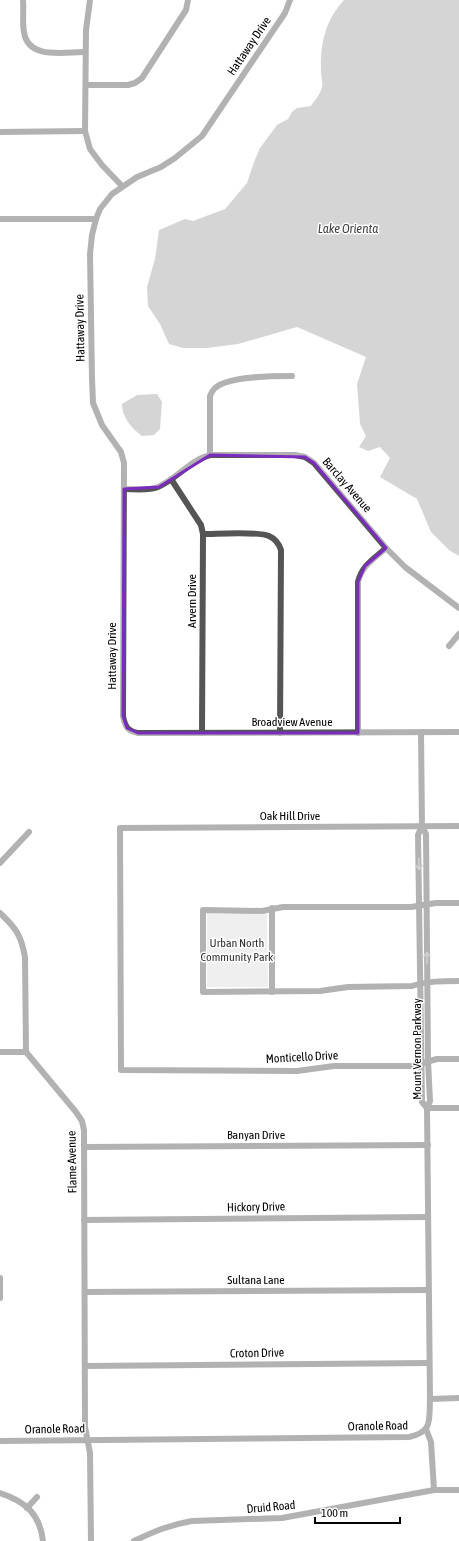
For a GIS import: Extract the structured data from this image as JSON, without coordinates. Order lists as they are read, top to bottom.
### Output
{
  "streets": {
    "street": [
      "Hattaway Drive",
      "Barclay Avenue",
      "Arvern Drive",
      "Broadview Avenue",
      "Oak Hill Drive",
      "Mount Vernon Parkway",
      "Monticello Drive",
      "Banyan Drive",
      "Flame Avenue",
      "Hickory Drive",
      "Sultana Lane",
      "Croton Drive",
      "Oranole Road",
      "Druid Road"
    ]
  },
  "crossings": [
    ["Hattaway Drive", "Barclay Avenue"],
    ["Hattaway Drive", "Broadview Avenue"],
    ["Barclay Avenue", "Arvern Drive"],
    ["Arvern Drive", "Broadview Avenue"],
    ["Broadview Avenue", "Mount Vernon Parkway"],
    ["Oak Hill Drive", "Mount Vernon Parkway"],
    ["Oak Hill Drive", "Monticello Drive"],
    ["Mount Vernon Parkway", "Monticello Drive"],
    ["Mount Vernon Parkway", "Oranole Road"],
    ["Banyan Drive", "Flame Avenue"],
    ["Banyan Drive", "Oranole Road"],
    ["Flame Avenue", "Hickory Drive"],
    ["Flame Avenue", "Sultana Lane"],
    ["Flame Avenue", "Croton Drive"],
    ["Flame Avenue", "Oranole Road"],
    ["Hickory Drive", "Oranole Road"],
    ["Sultana Lane", "Oranole Road"],
    ["Croton Drive", "Oranole Road"]
  ],
  "water": ["Lake Orienta"],
  "parks": ["Urban North Community Park"],
  "scale_bar": "100 m"
}
